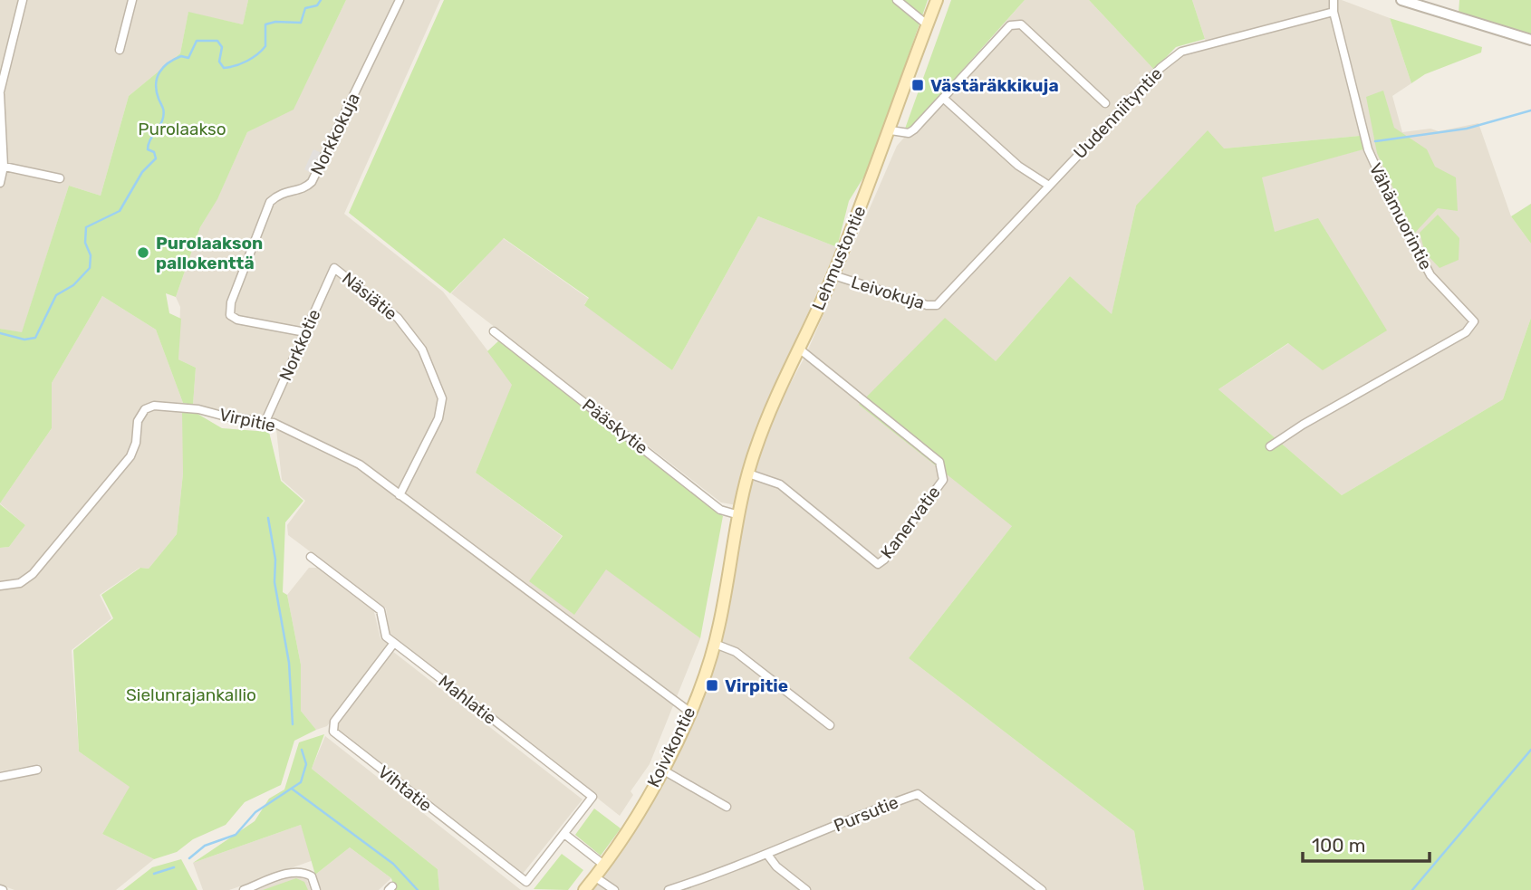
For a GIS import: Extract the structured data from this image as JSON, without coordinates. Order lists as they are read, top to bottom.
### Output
{
  "streets": {
    "main road": ["Lehmustontie", "Koivikontie"],
    "street": [
      "Uudenniityntie",
      "Norkkokuja",
      "Vähämuorintie",
      "Leivokuja",
      "Näsiätie",
      "Norkkotie",
      "Virpitie",
      "Pääskytie",
      "Kanervatie",
      "Mahlatie",
      "Vihtatie",
      "Pursutie"
    ]
  },
  "crossings": [
    ["Uudenniityntie", "Vähämuorintie"],
    ["Uudenniityntie", "Leivokuja"],
    ["Norkkokuja", "Norkkotie"],
    ["Lehmustontie", "Leivokuja"],
    ["Lehmustontie", "Pääskytie"],
    ["Lehmustontie", "Kanervatie"],
    ["Lehmustontie", "Koivikontie"],
    ["Näsiätie", "Norkkotie"],
    ["Näsiätie", "Virpitie"],
    ["Norkkotie", "Virpitie"],
    ["Virpitie", "Koivikontie"],
    ["Pääskytie", "Koivikontie"],
    ["Mahlatie", "Vihtatie"]
  ],
  "parks": ["Purolaakso", "Sielunrajankallio"],
  "places": {
    "transit": ["Västäräkkikuja", "Virpitie"],
    "other": ["Purolaakson pallokenttä"]
  },
  "scale_bar": "100 m"
}
